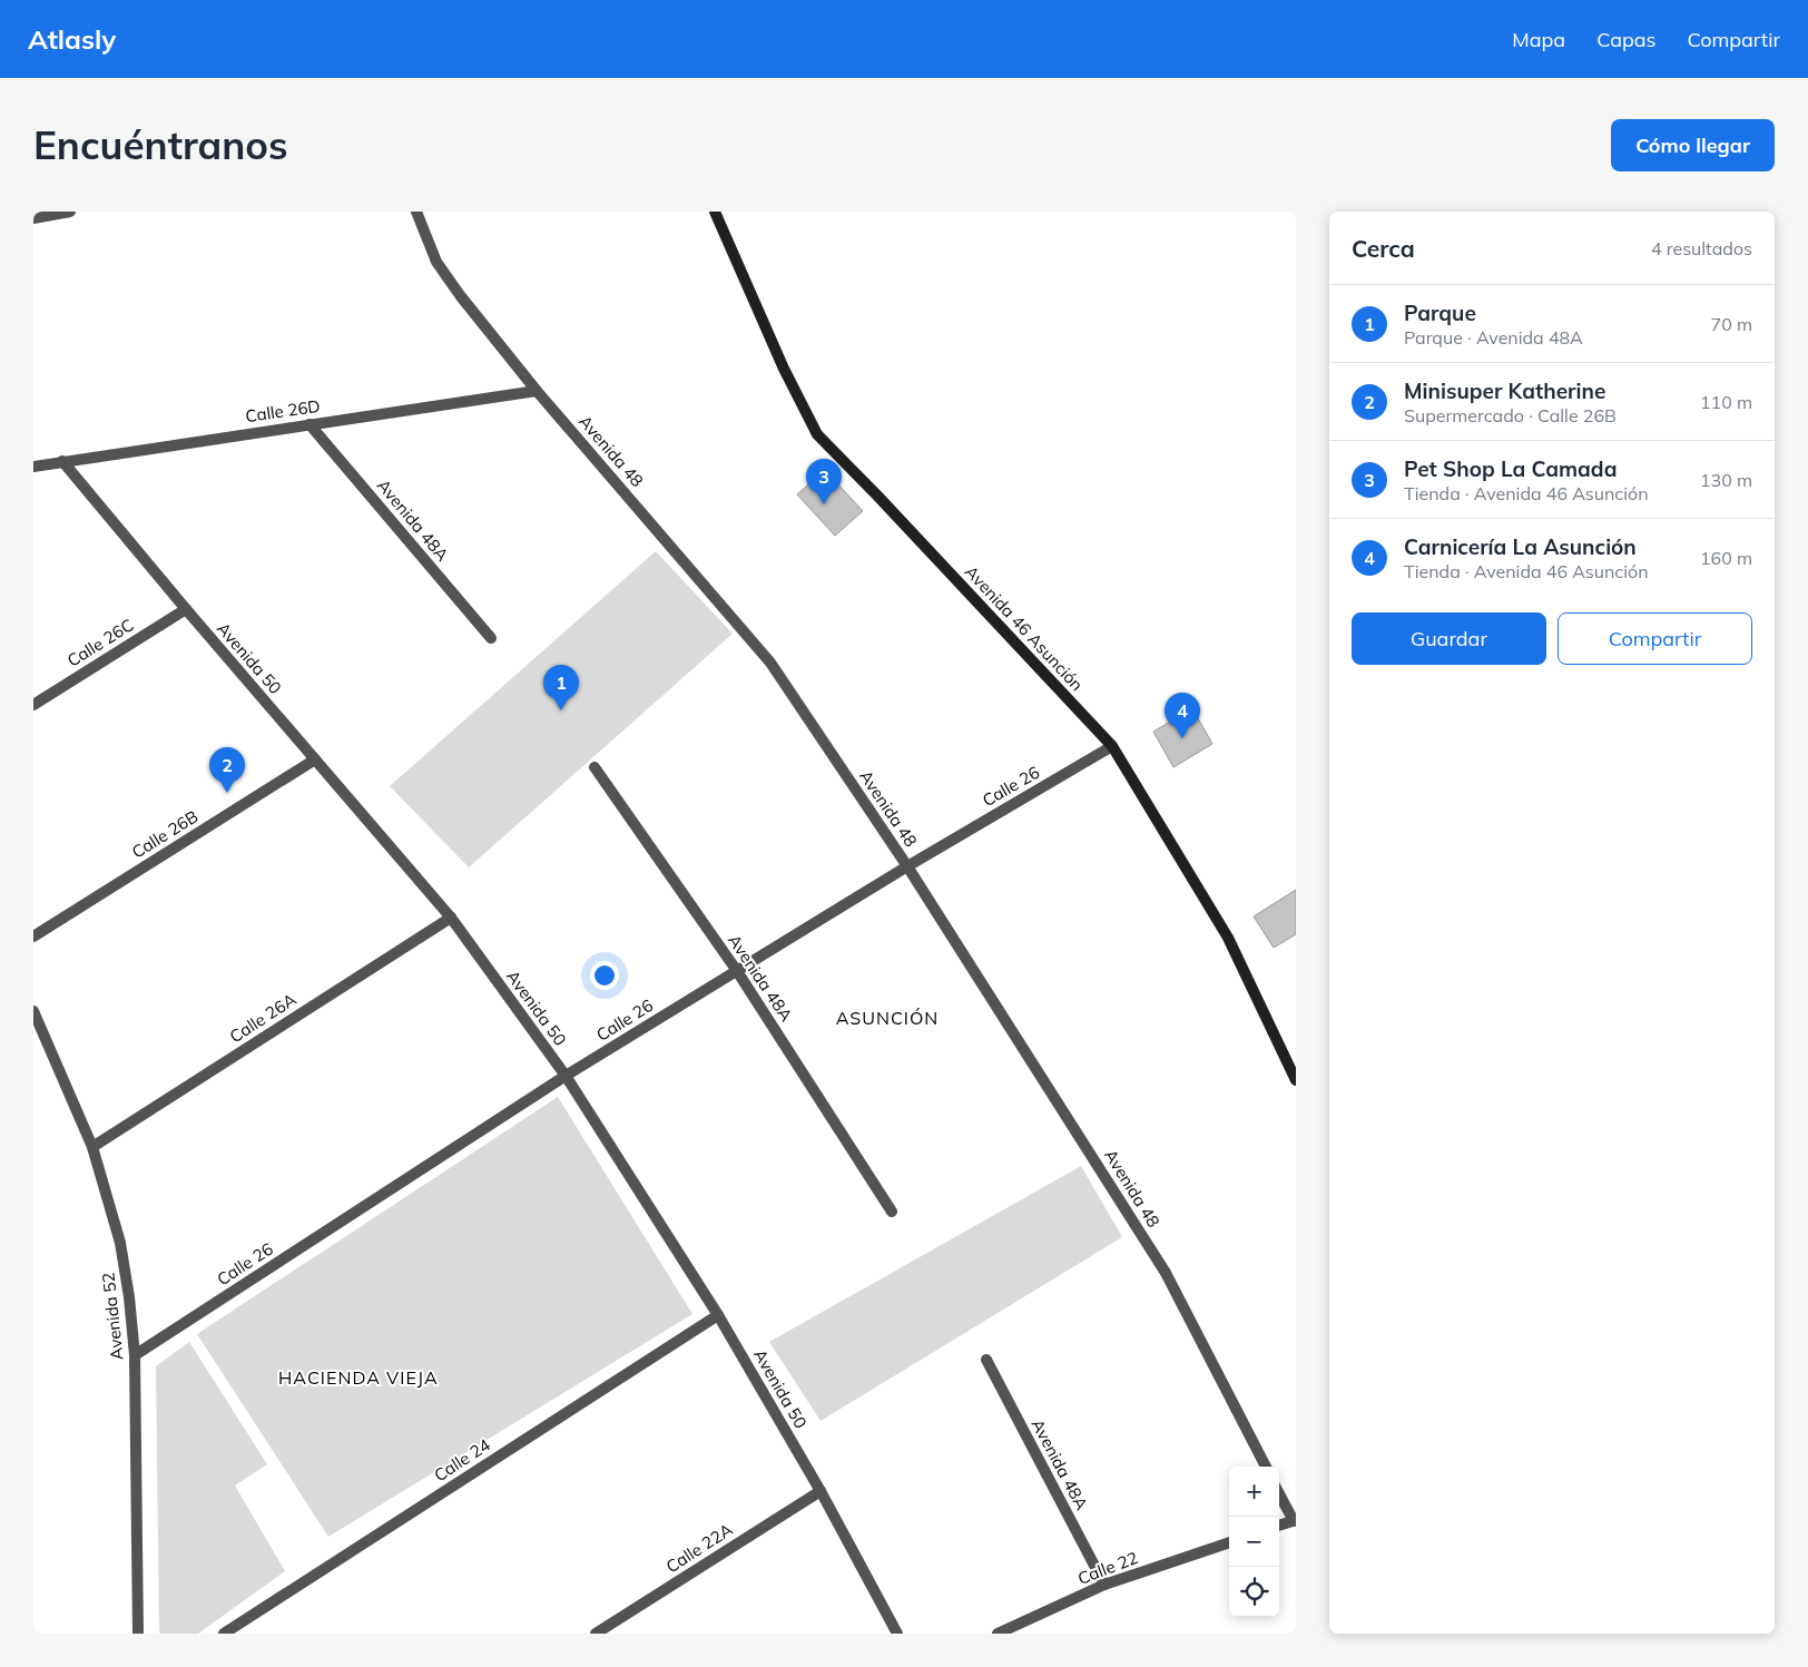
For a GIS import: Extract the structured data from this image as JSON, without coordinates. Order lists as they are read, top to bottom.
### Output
{
  "streets": {
    "street": [
      "Calle 26D",
      "Avenida 48",
      "Avenida 48A",
      "Avenida 46 Asunción",
      "Calle 26C",
      "Avenida 50",
      "Calle 26",
      "Calle 26B",
      "Calle 26A",
      "Avenida 52",
      "Calle 24",
      "Calle 22A",
      "Calle 22"
    ]
  },
  "crossings": [
    ["Calle 26D", "Avenida 48"],
    ["Calle 26D", "Avenida 48A"],
    ["Calle 26D", "Avenida 50"],
    ["Avenida 48", "Calle 26"],
    ["Avenida 48A", "Calle 26"],
    ["Avenida 48A", "Calle 22"],
    ["Avenida 46 Asunción", "Calle 26"],
    ["Calle 26C", "Avenida 50"],
    ["Avenida 50", "Calle 26"],
    ["Avenida 50", "Calle 26B"],
    ["Avenida 50", "Calle 26A"],
    ["Avenida 50", "Calle 24"],
    ["Avenida 50", "Calle 22A"],
    ["Calle 26", "Avenida 52"],
    ["Calle 26A", "Avenida 52"]
  ],
  "districts": ["ASUNCIÓN", "HACIENDA VIEJA"],
  "page": {
    "header": "Atlasly",
    "nav": ["Mapa", "Capas", "Compartir"],
    "buttons": [
      "Cómo llegar",
      ["Guardar", "Compartir"]
    ],
    "title": "Encuéntranos",
    "heading": ["Cerca", "4 resultados"],
    "list": [
      {
        "mark": "1",
        "name": "Parque",
        "note": "Parque · Avenida 48A",
        "value": "70 m"
      },
      {
        "mark": "2",
        "name": "Minisuper Katherine",
        "note": "Supermercado · Calle 26B",
        "value": "110 m"
      },
      {
        "mark": "3",
        "name": "Pet Shop La Camada",
        "note": "Tienda · Avenida 46 Asunción",
        "value": "130 m"
      },
      {
        "mark": "4",
        "name": "Carnicería La Asunción",
        "note": "Tienda · Avenida 46 Asunción",
        "value": "160 m"
      }
    ],
    "pins": [
      "3",
      "1",
      "4",
      "2"
    ],
    "map_buttons": ["+", "−"]
  }
}
